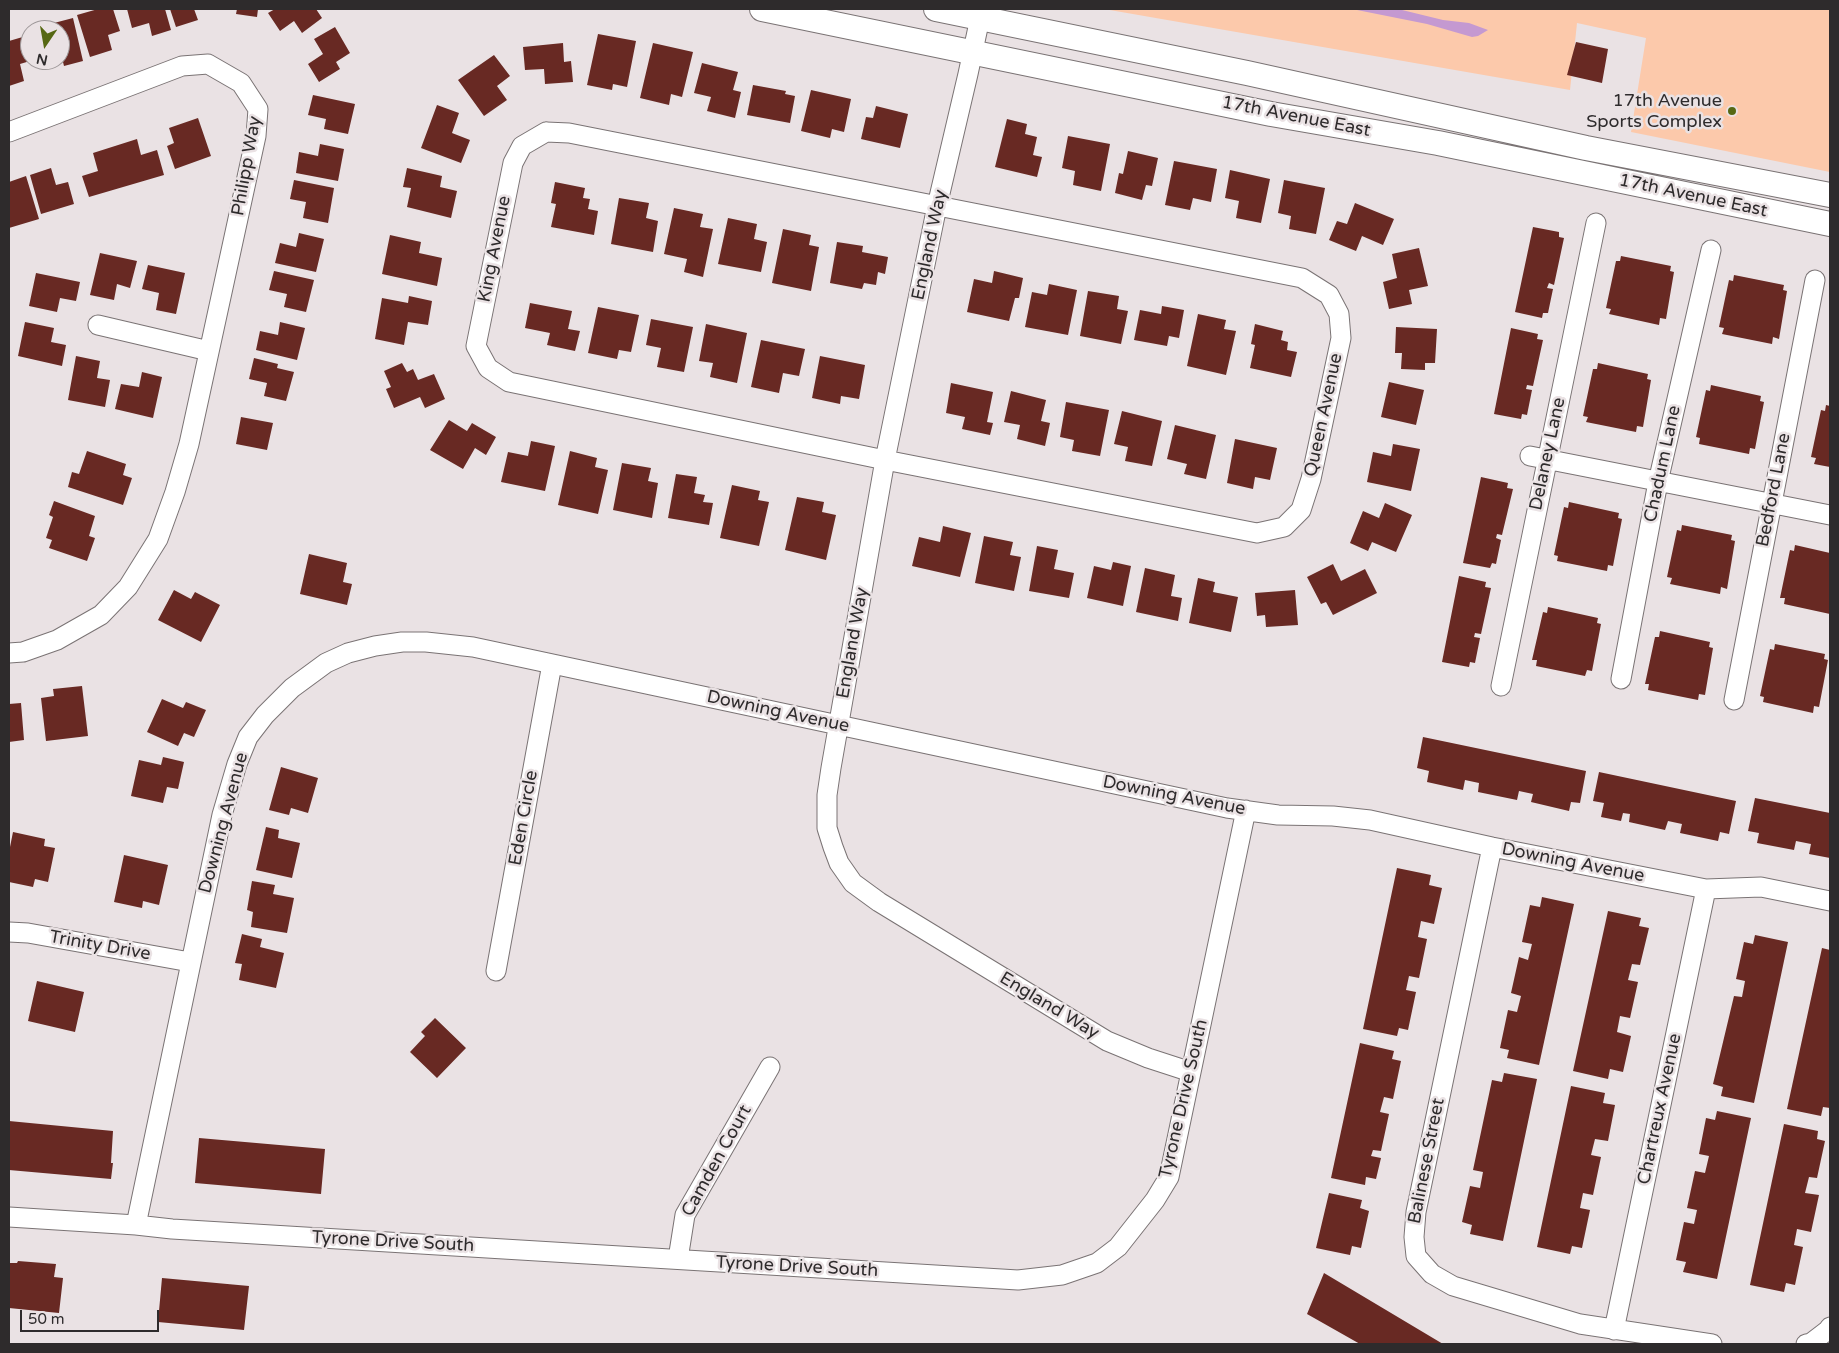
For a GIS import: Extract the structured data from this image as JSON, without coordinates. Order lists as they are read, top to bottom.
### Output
{
  "streets": {
    "street": [
      "17th Avenue East",
      "Philipp Way",
      "England Way",
      "King Avenue",
      "Queen Avenue",
      "Delaney Lane",
      "Chadum Lane",
      "Bedford Lane",
      "Downing Avenue",
      "Eden Circle",
      "Trinity Drive",
      "Tyrone Drive South",
      "Chartreux Avenue",
      "Camden Court",
      "Balinese Street"
    ]
  },
  "crossings": [
    ["17th Avenue East", "England Way"],
    ["England Way", "King Avenue"],
    ["England Way", "Queen Avenue"],
    ["England Way", "Downing Avenue"],
    ["England Way", "Tyrone Drive South"],
    ["King Avenue", "Queen Avenue"],
    ["Downing Avenue", "Eden Circle"],
    ["Downing Avenue", "Trinity Drive"],
    ["Downing Avenue", "Tyrone Drive South"],
    ["Downing Avenue", "Chartreux Avenue"],
    ["Downing Avenue", "Balinese Street"],
    ["Tyrone Drive South", "Camden Court"],
    ["Chartreux Avenue", "Balinese Street"]
  ],
  "places": ["17th Avenue Sports Complex"],
  "scale_bar": "50 m",
  "north": "bottom"
}
